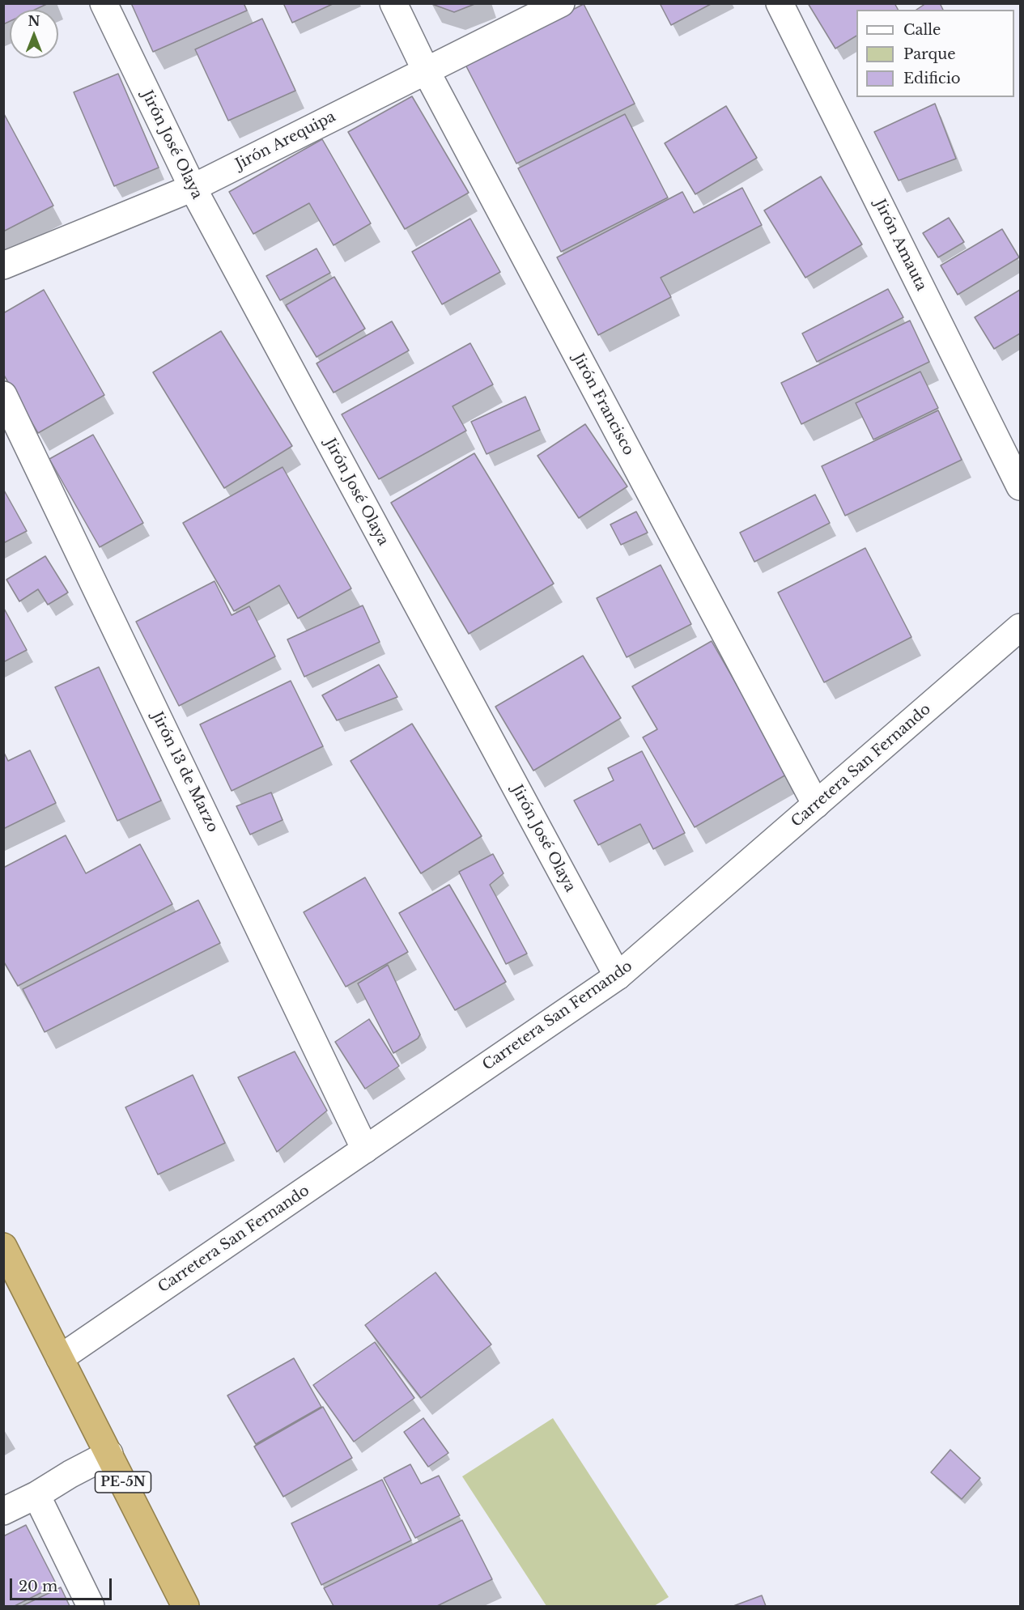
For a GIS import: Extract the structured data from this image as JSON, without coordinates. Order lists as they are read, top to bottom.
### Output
{
  "streets": {
    "highway": ["PE-5N"],
    "street": [
      "Jirón Arequipa",
      "Jirón José Olaya",
      "Jirón Amauta",
      "Jirón Francisco",
      "Carretera San Fernando",
      "Jirón 13 de Marzo"
    ]
  },
  "crossings": [
    ["Jirón Arequipa", "Jirón José Olaya"],
    ["Jirón Arequipa", "Jirón Francisco"],
    ["Jirón José Olaya", "Carretera San Fernando"],
    ["Jirón Francisco", "Carretera San Fernando"],
    ["Carretera San Fernando", "Jirón 13 de Marzo"],
    ["Carretera San Fernando", "PE-5N"]
  ],
  "legend": ["Calle", "Parque", "Edificio"],
  "scale_bar": "20 m",
  "north": "top"
}
